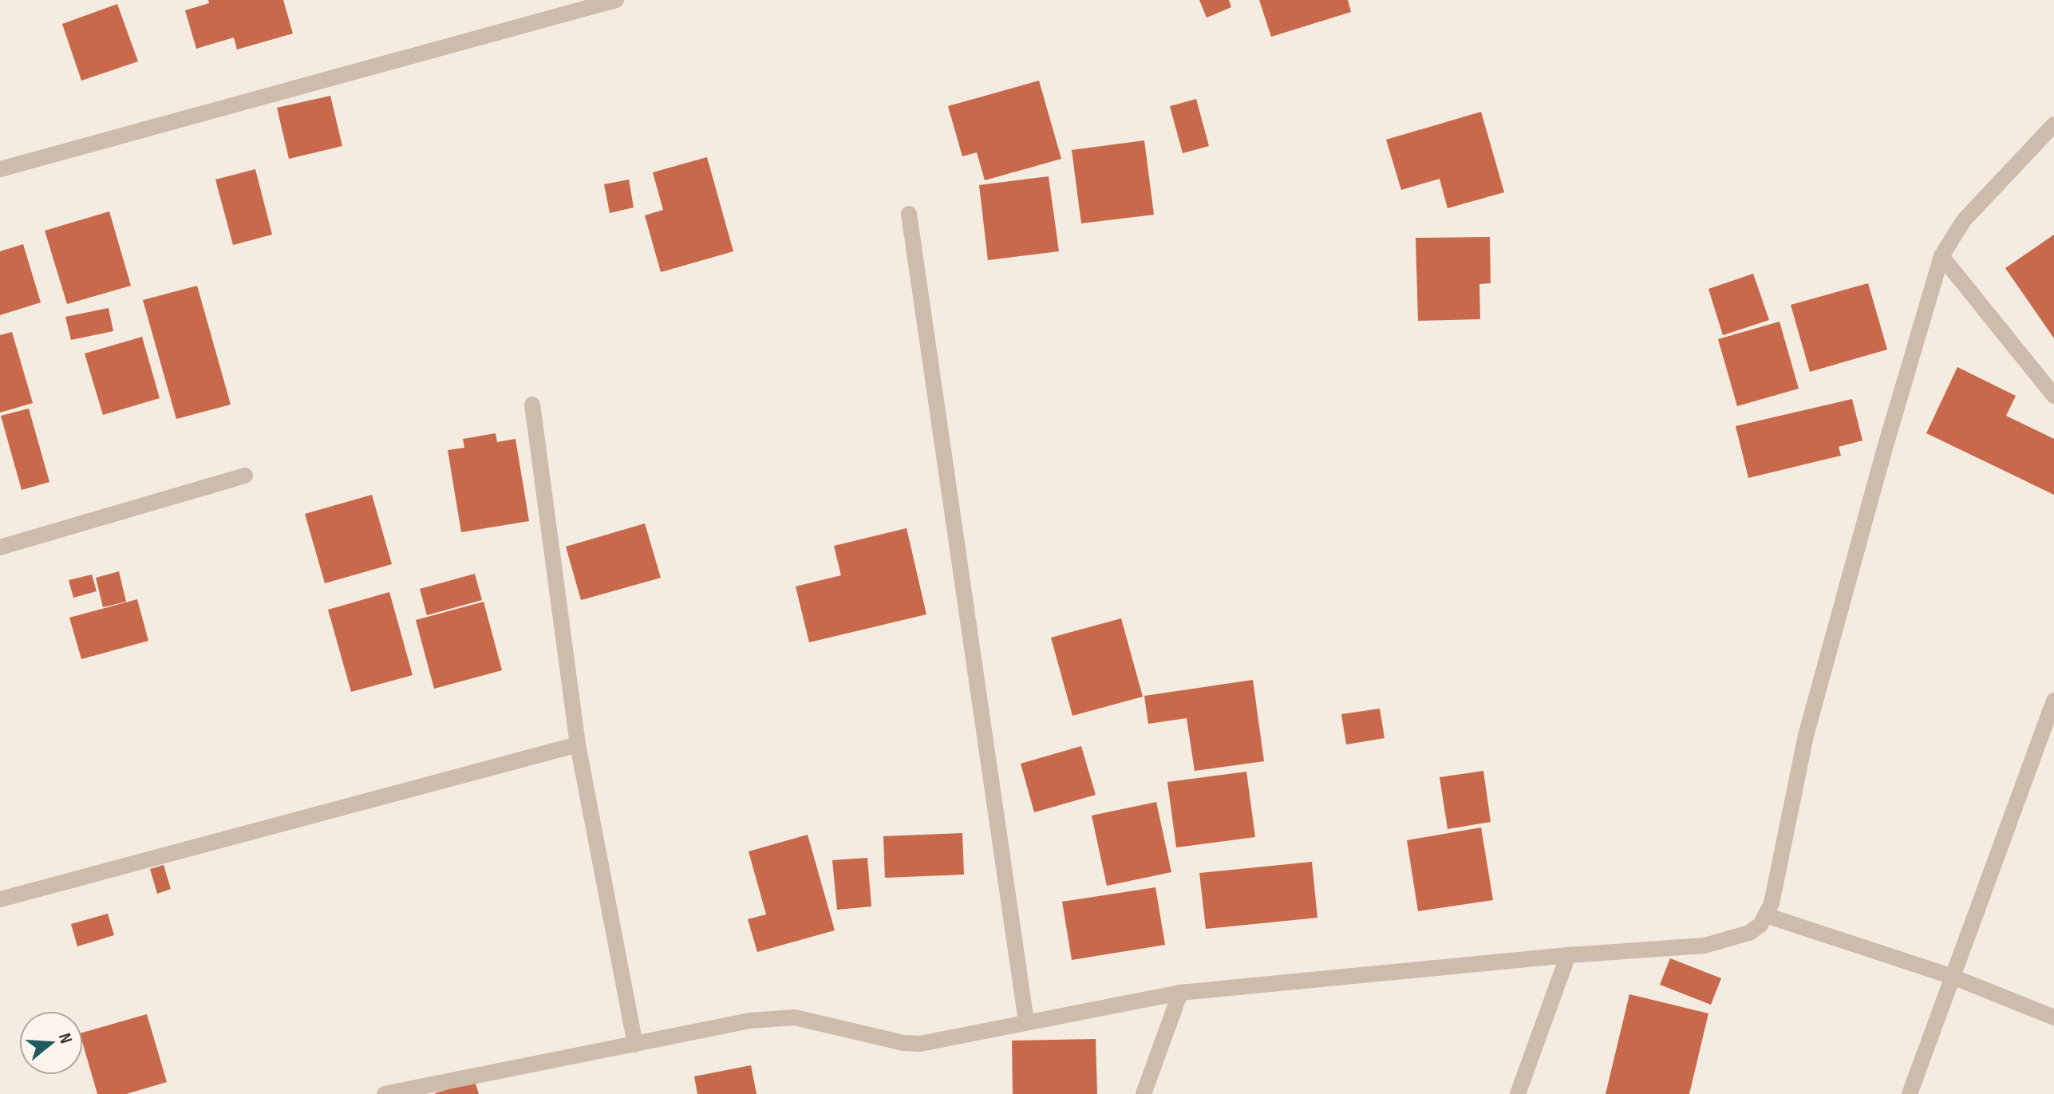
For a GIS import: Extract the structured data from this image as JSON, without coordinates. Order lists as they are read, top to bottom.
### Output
{
  "north": "right"
}
